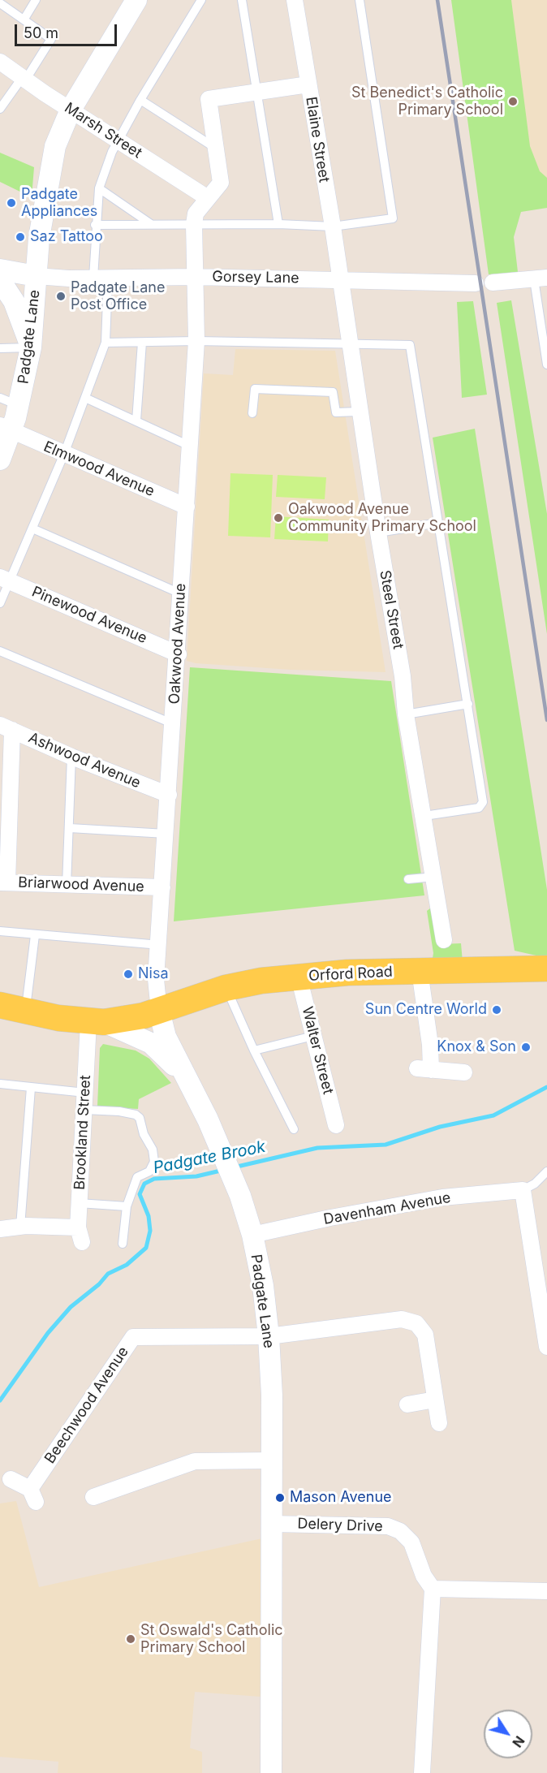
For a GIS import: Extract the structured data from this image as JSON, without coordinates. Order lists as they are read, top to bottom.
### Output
{
  "streets": {
    "main road": ["Orford Road"],
    "street": [
      "Marsh Street",
      "Elaine Street",
      "Gorsey Lane",
      "Padgate Lane",
      "Elmwood Avenue",
      "Steel Street",
      "Pinewood Avenue",
      "Oakwood Avenue",
      "Ashwood Avenue",
      "Briarwood Avenue",
      "Walter Street",
      "Brookland Street",
      "Davenham Avenue",
      "Beechwood Avenue",
      "Delery Drive"
    ]
  },
  "crossings": [
    ["Elaine Street", "Gorsey Lane"],
    ["Elaine Street", "Steel Street"],
    ["Gorsey Lane", "Padgate Lane"],
    ["Gorsey Lane", "Steel Street"],
    ["Gorsey Lane", "Oakwood Avenue"],
    ["Padgate Lane", "Elmwood Avenue"],
    ["Padgate Lane", "Oakwood Avenue"],
    ["Padgate Lane", "Orford Road"],
    ["Padgate Lane", "Davenham Avenue"],
    ["Padgate Lane", "Beechwood Avenue"],
    ["Padgate Lane", "Delery Drive"],
    ["Elmwood Avenue", "Oakwood Avenue"],
    ["Pinewood Avenue", "Oakwood Avenue"],
    ["Oakwood Avenue", "Ashwood Avenue"],
    ["Oakwood Avenue", "Briarwood Avenue"],
    ["Oakwood Avenue", "Orford Road"],
    ["Orford Road", "Walter Street"]
  ],
  "water": ["Padgate Brook"],
  "places": [
    "St Benedict's Catholic Primary School",
    "Padgate Appliances",
    "Saz Tattoo",
    "Padgate Lane Post Office",
    "Oakwood Avenue Community Primary School",
    "Nisa",
    "Sun Centre World",
    "Knox & Son",
    "Mason Avenue",
    "St Oswald's Catholic Primary School"
  ],
  "scale_bar": "50 m",
  "north": "bottom right"
}
